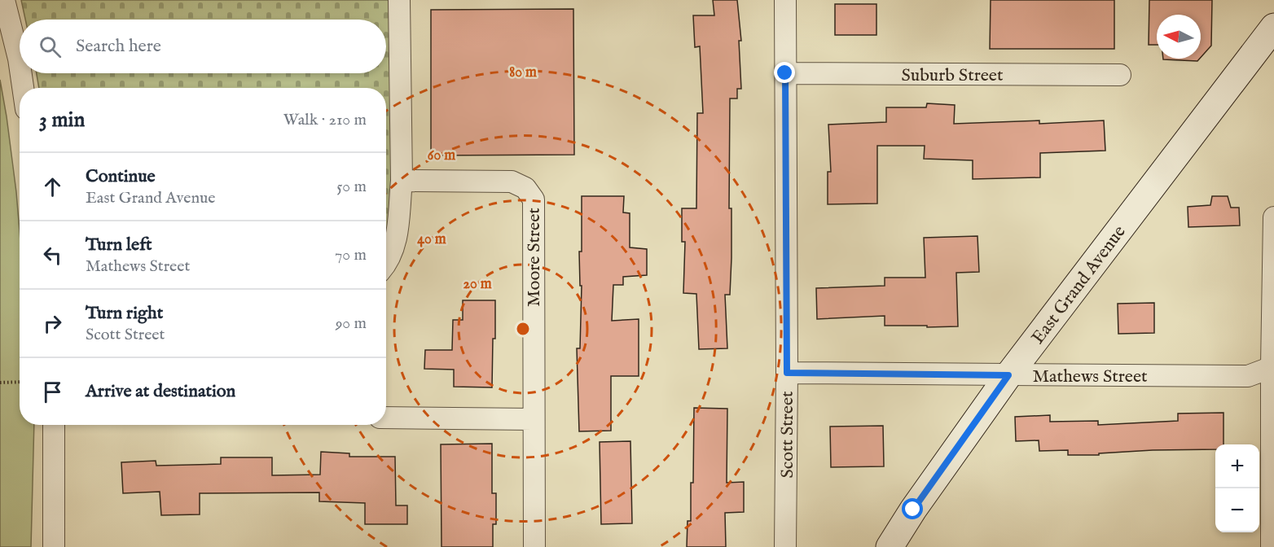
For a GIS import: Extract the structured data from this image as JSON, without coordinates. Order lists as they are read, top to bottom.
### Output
{
  "streets": {
    "main road": ["East Grand Avenue"],
    "street": [
      "Suburb Street",
      "Moore Street",
      "Mathews Street",
      "Scott Street"
    ]
  },
  "crossings": [
    ["Suburb Street", "Scott Street"],
    ["East Grand Avenue", "Mathews Street"],
    ["Mathews Street", "Scott Street"]
  ],
  "north": "left",
  "page": {
    "search": "Search here",
    "heading": ["3 min", "Walk · 210 m"],
    "list": [
      ["Continue", "East Grand Avenue", "50 m"],
      ["Turn left", "Mathews Street", "70 m"],
      ["Turn right", "Scott Street", "90 m"],
      "Arrive at destination"
    ],
    "map_buttons": ["+", "−"]
  },
  "rings": [
    "80 m",
    "60 m",
    "40 m",
    "20 m"
  ]
}
